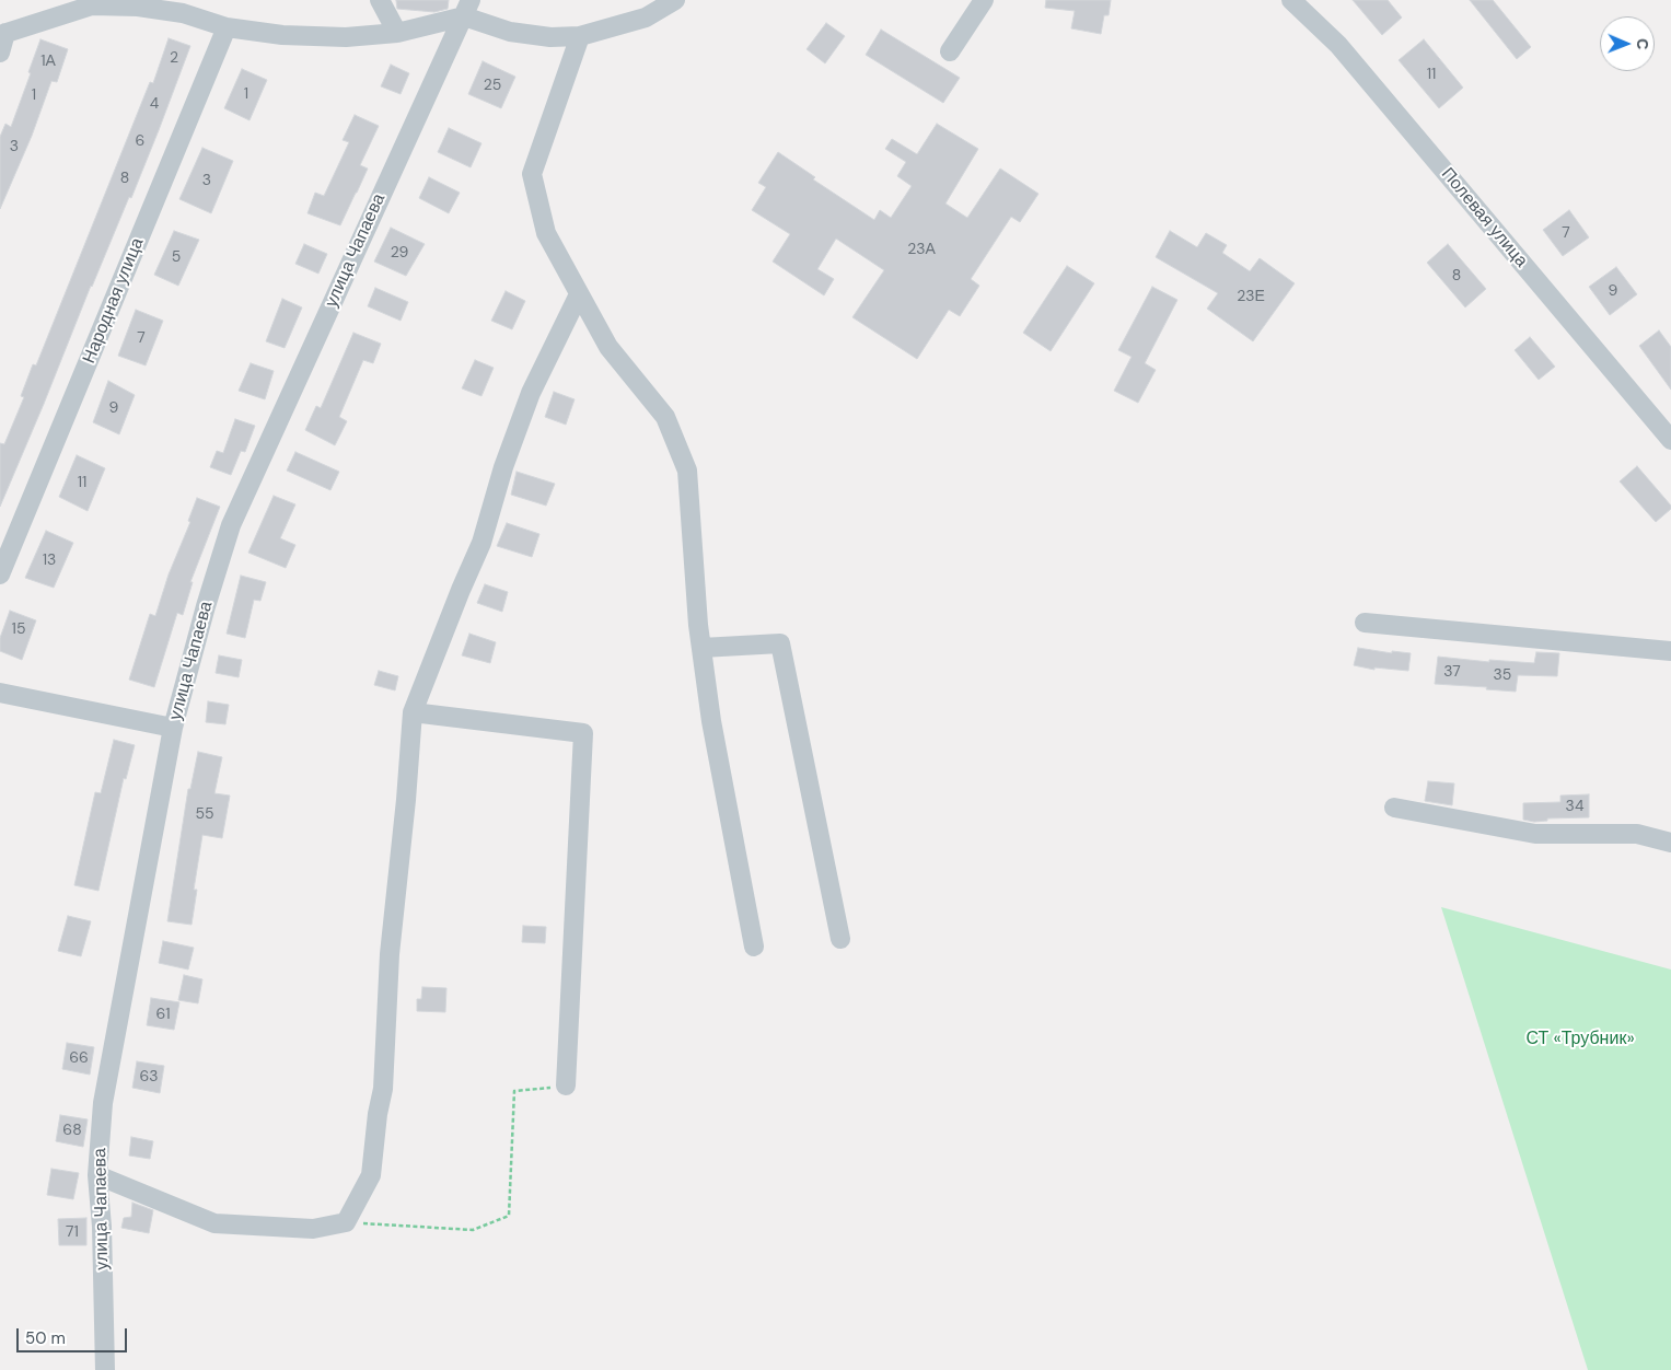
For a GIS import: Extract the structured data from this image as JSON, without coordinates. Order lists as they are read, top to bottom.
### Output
{
  "streets": {
    "street": ["Полевая улица", "улица Чапаева", "Народная улица"]
  },
  "parks": ["СТ «Трубник»"],
  "house_numbers": [
    "2",
    "1А",
    "11",
    "25",
    "1",
    "1",
    "4",
    "6",
    "3",
    "8",
    "3",
    "7",
    "23А",
    "29",
    "5",
    "8",
    "9",
    "23Е",
    "7",
    "9",
    "11",
    "13",
    "15",
    "37",
    "35",
    "34",
    "55",
    "61",
    "66",
    "63",
    "68",
    "71"
  ],
  "scale_bar": "50 m",
  "north": "right"
}
